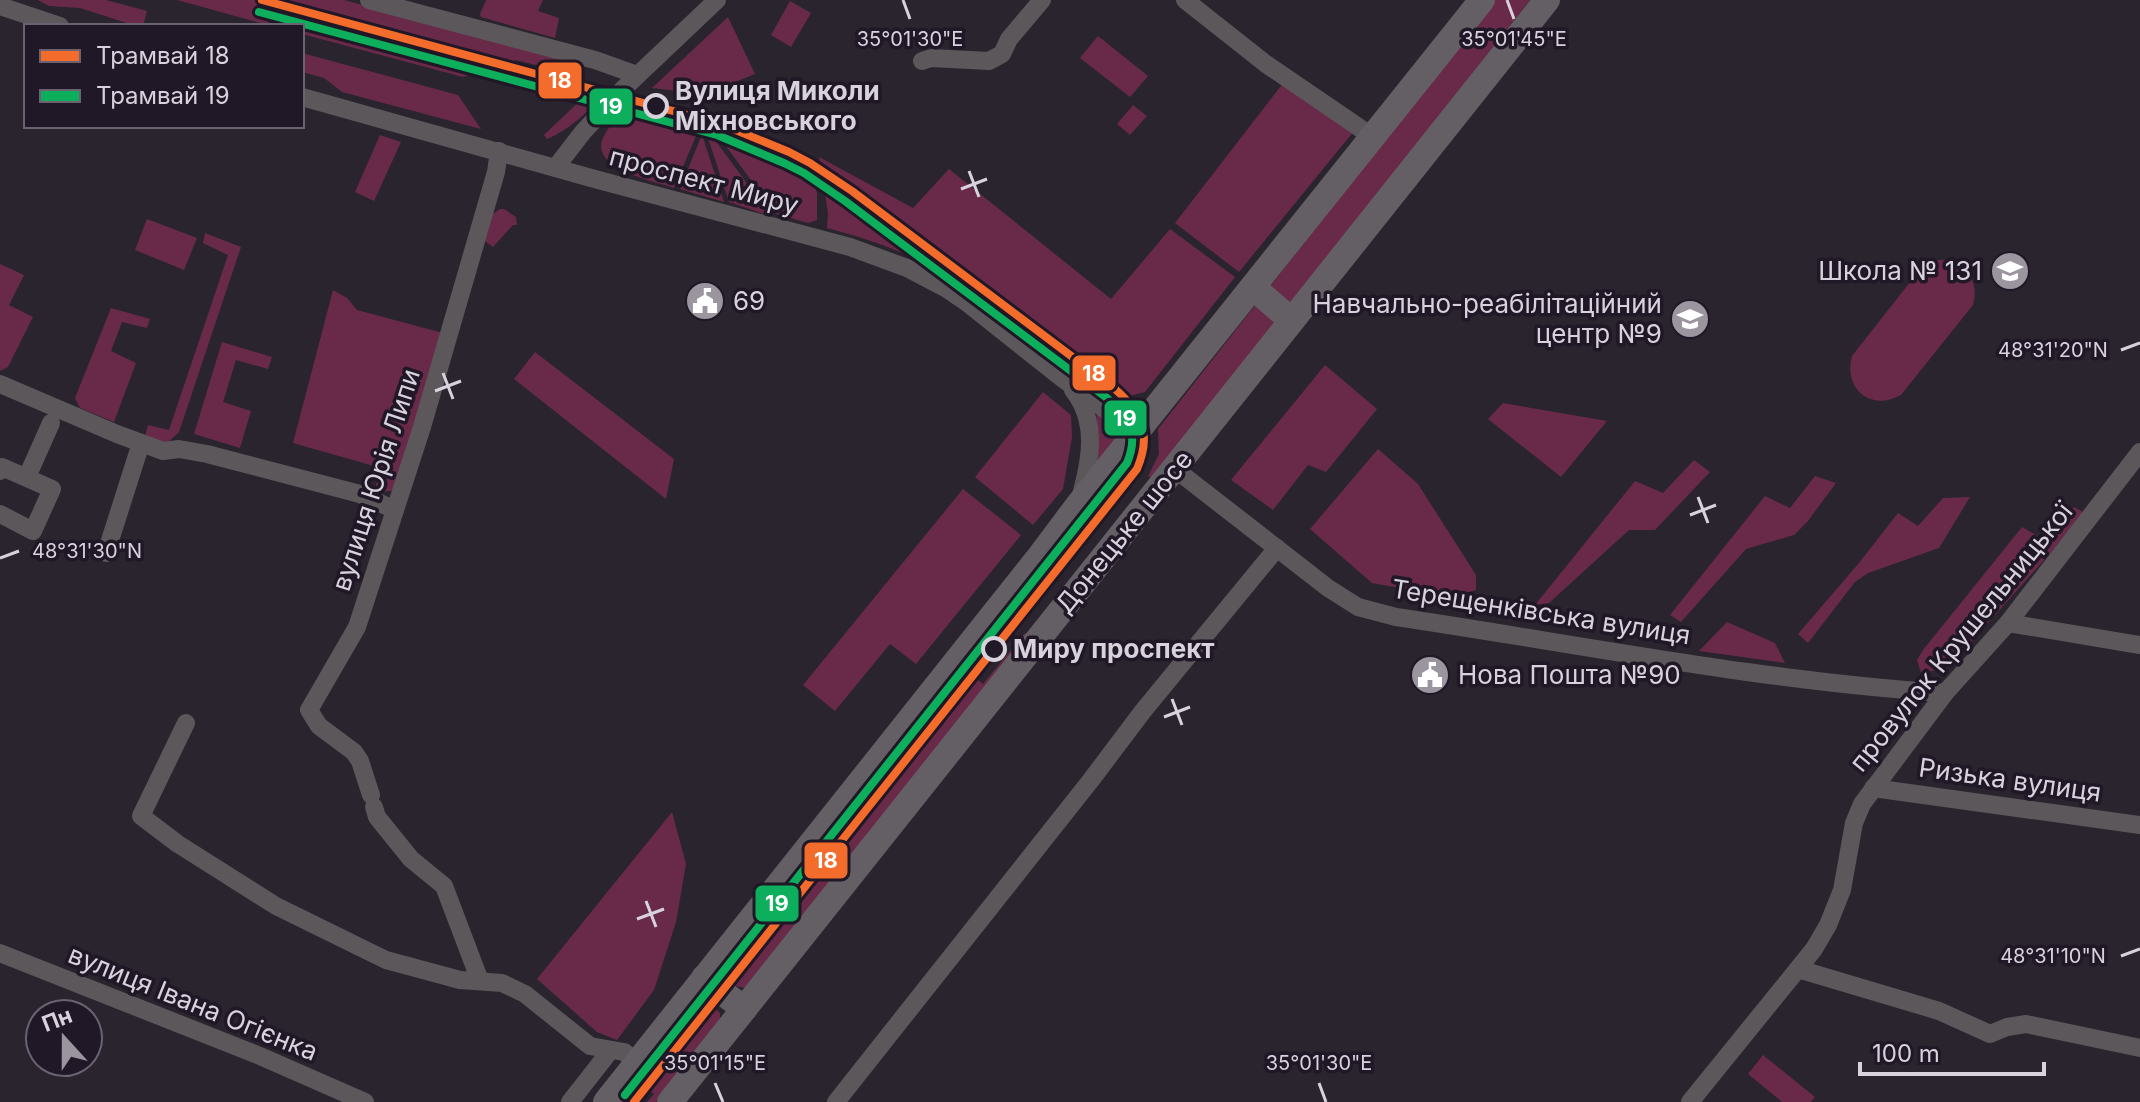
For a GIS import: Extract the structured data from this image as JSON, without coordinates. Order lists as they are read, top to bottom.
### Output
{
  "streets": {
    "highway": ["Донецьке шосе"],
    "street": [
      "проспект Миру",
      "вулиця Юрія Липи",
      "Терещенківська вулиця",
      "провулок Крушельницької",
      "Ризька вулиця",
      "вулиця Івана Огієнка"
    ]
  },
  "crossings": [
    ["проспект Миру", "вулиця Юрія Липи"],
    ["проспект Миру", "Донецьке шосе"],
    ["Донецьке шосе", "Терещенківська вулиця"],
    ["Терещенківська вулиця", "провулок Крушельницької"],
    ["провулок Крушельницької", "Ризька вулиця"]
  ],
  "places": {
    "other": ["Вулиця Миколи Міхновського", "Миру проспект"],
    "school or university": ["Школа № 131", "Навчально-реабілітаційний центр №9"],
    "public building": ["69", "Нова Пошта №90"]
  },
  "lines": ["tram line 18", "tram line 19"],
  "legend": ["Трамвай 18", "Трамвай 19"],
  "scale_bar": "100 m",
  "north": "top",
  "coordinates": [
    "35°01'30\"E",
    "35°01'45\"E",
    "48°31'20\"N",
    "48°31'30\"N",
    "48°31'10\"N",
    "35°01'15\"E"
  ]
}
